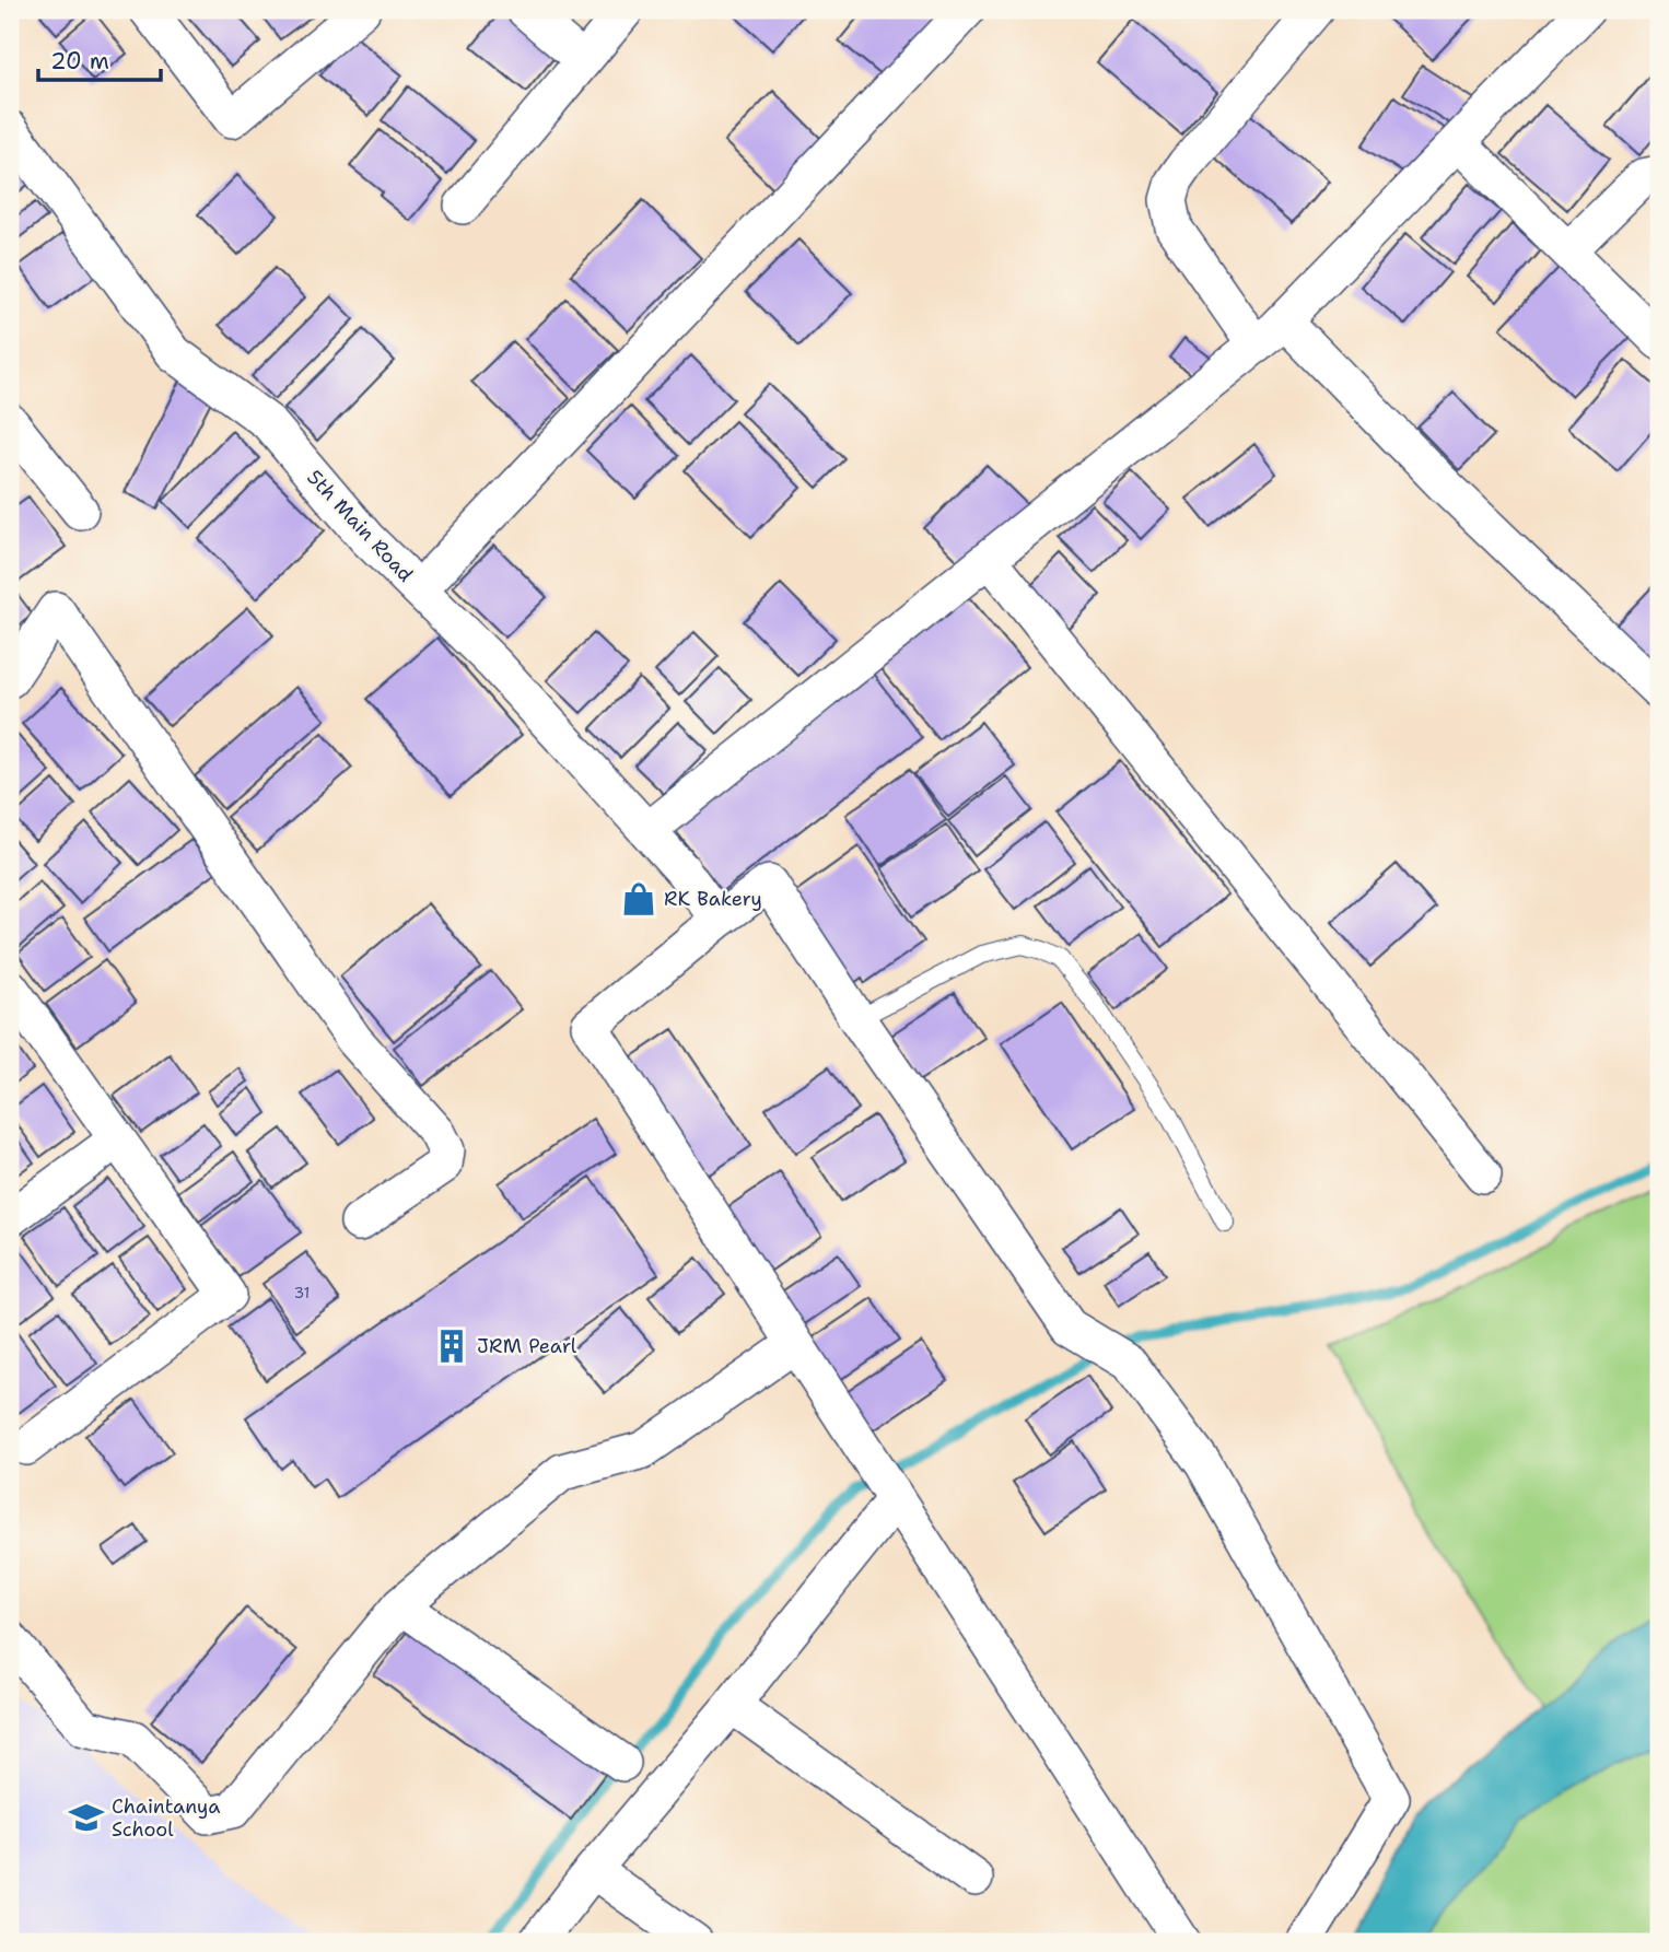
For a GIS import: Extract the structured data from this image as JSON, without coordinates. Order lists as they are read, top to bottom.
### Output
{
  "streets": {
    "street": ["5th Main Road"]
  },
  "places": {
    "shop": ["RK Bakery"],
    "building": ["JRM Pearl"],
    "school or university": ["Chaintanya School"]
  },
  "house_numbers": ["31"],
  "scale_bar": "20 m"
}
